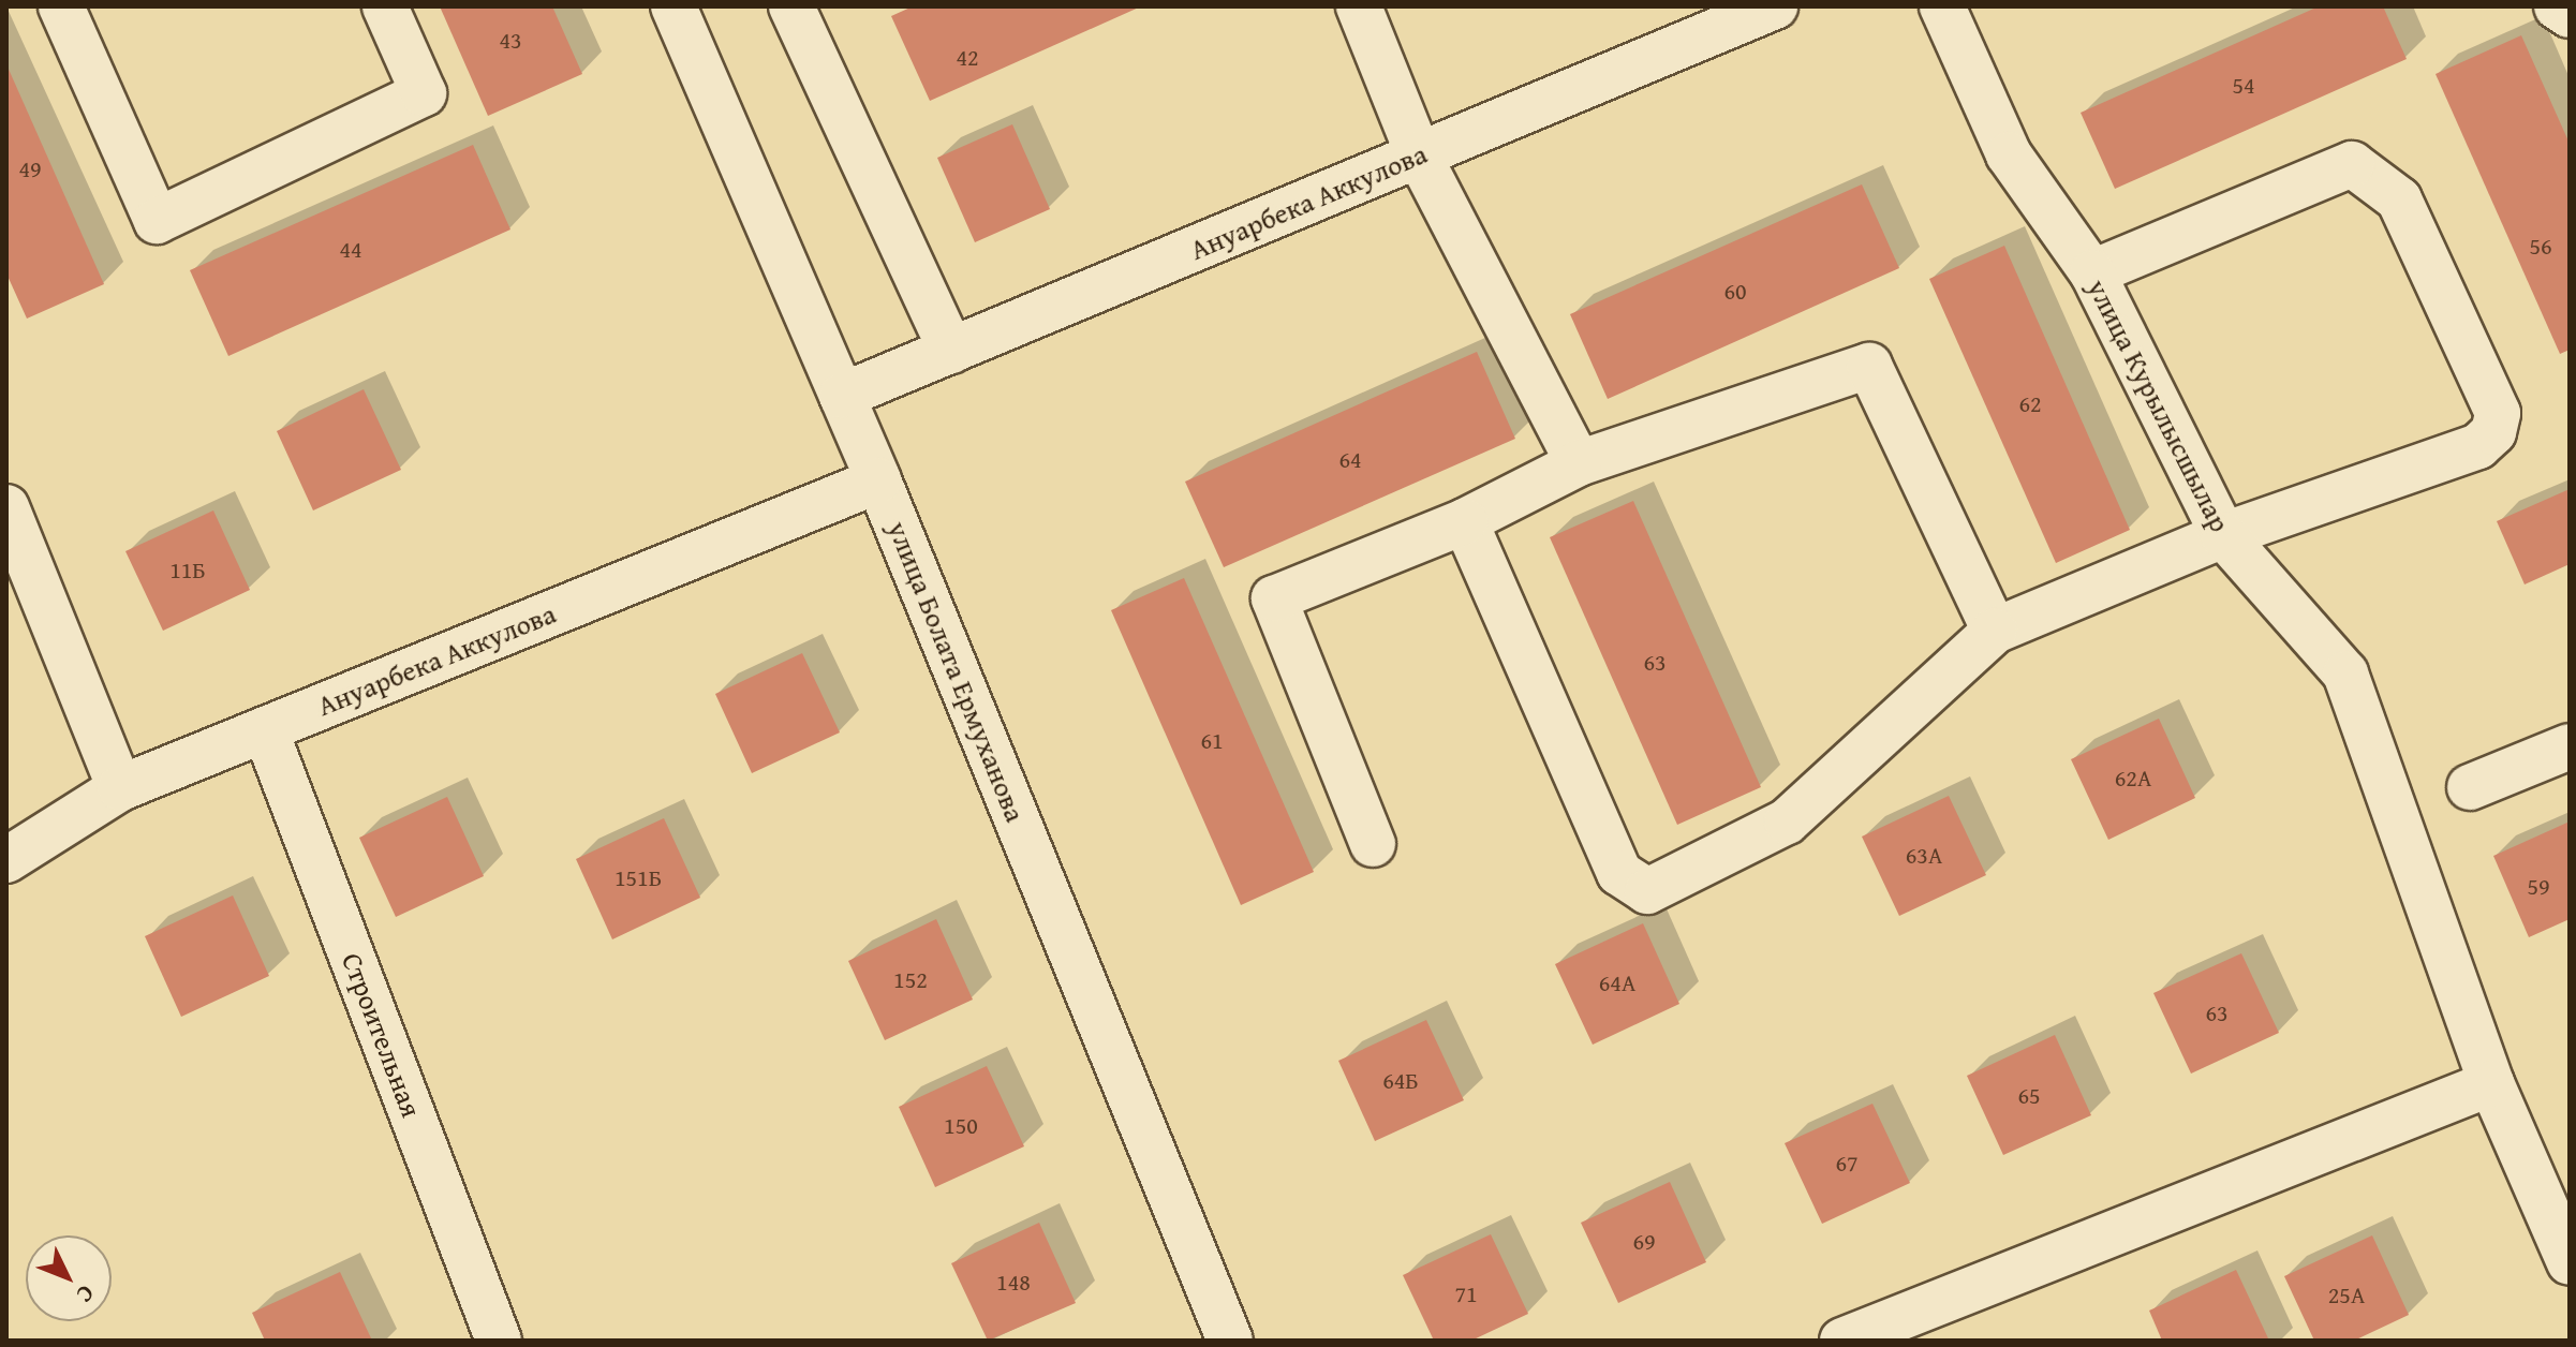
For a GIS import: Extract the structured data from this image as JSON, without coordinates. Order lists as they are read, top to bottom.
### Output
{
  "streets": {
    "street": [
      "Ануарбека Аккулова",
      "улица Курылысшылар",
      "улица Болата Ермуханова",
      "Строительная"
    ]
  },
  "crossings": [
    ["Ануарбека Аккулова", "улица Болата Ермуханова"],
    ["Ануарбека Аккулова", "Строительная"]
  ],
  "house_numbers": [
    "43",
    "42",
    "54",
    "49",
    "56",
    "44",
    "60",
    "62",
    "64",
    "11Б",
    "63",
    "61",
    "62А",
    "63А",
    "151Б",
    "59",
    "152",
    "64А",
    "63",
    "64Б",
    "65",
    "150",
    "67",
    "69",
    "148",
    "71",
    "25А"
  ],
  "north": "bottom right"
}
